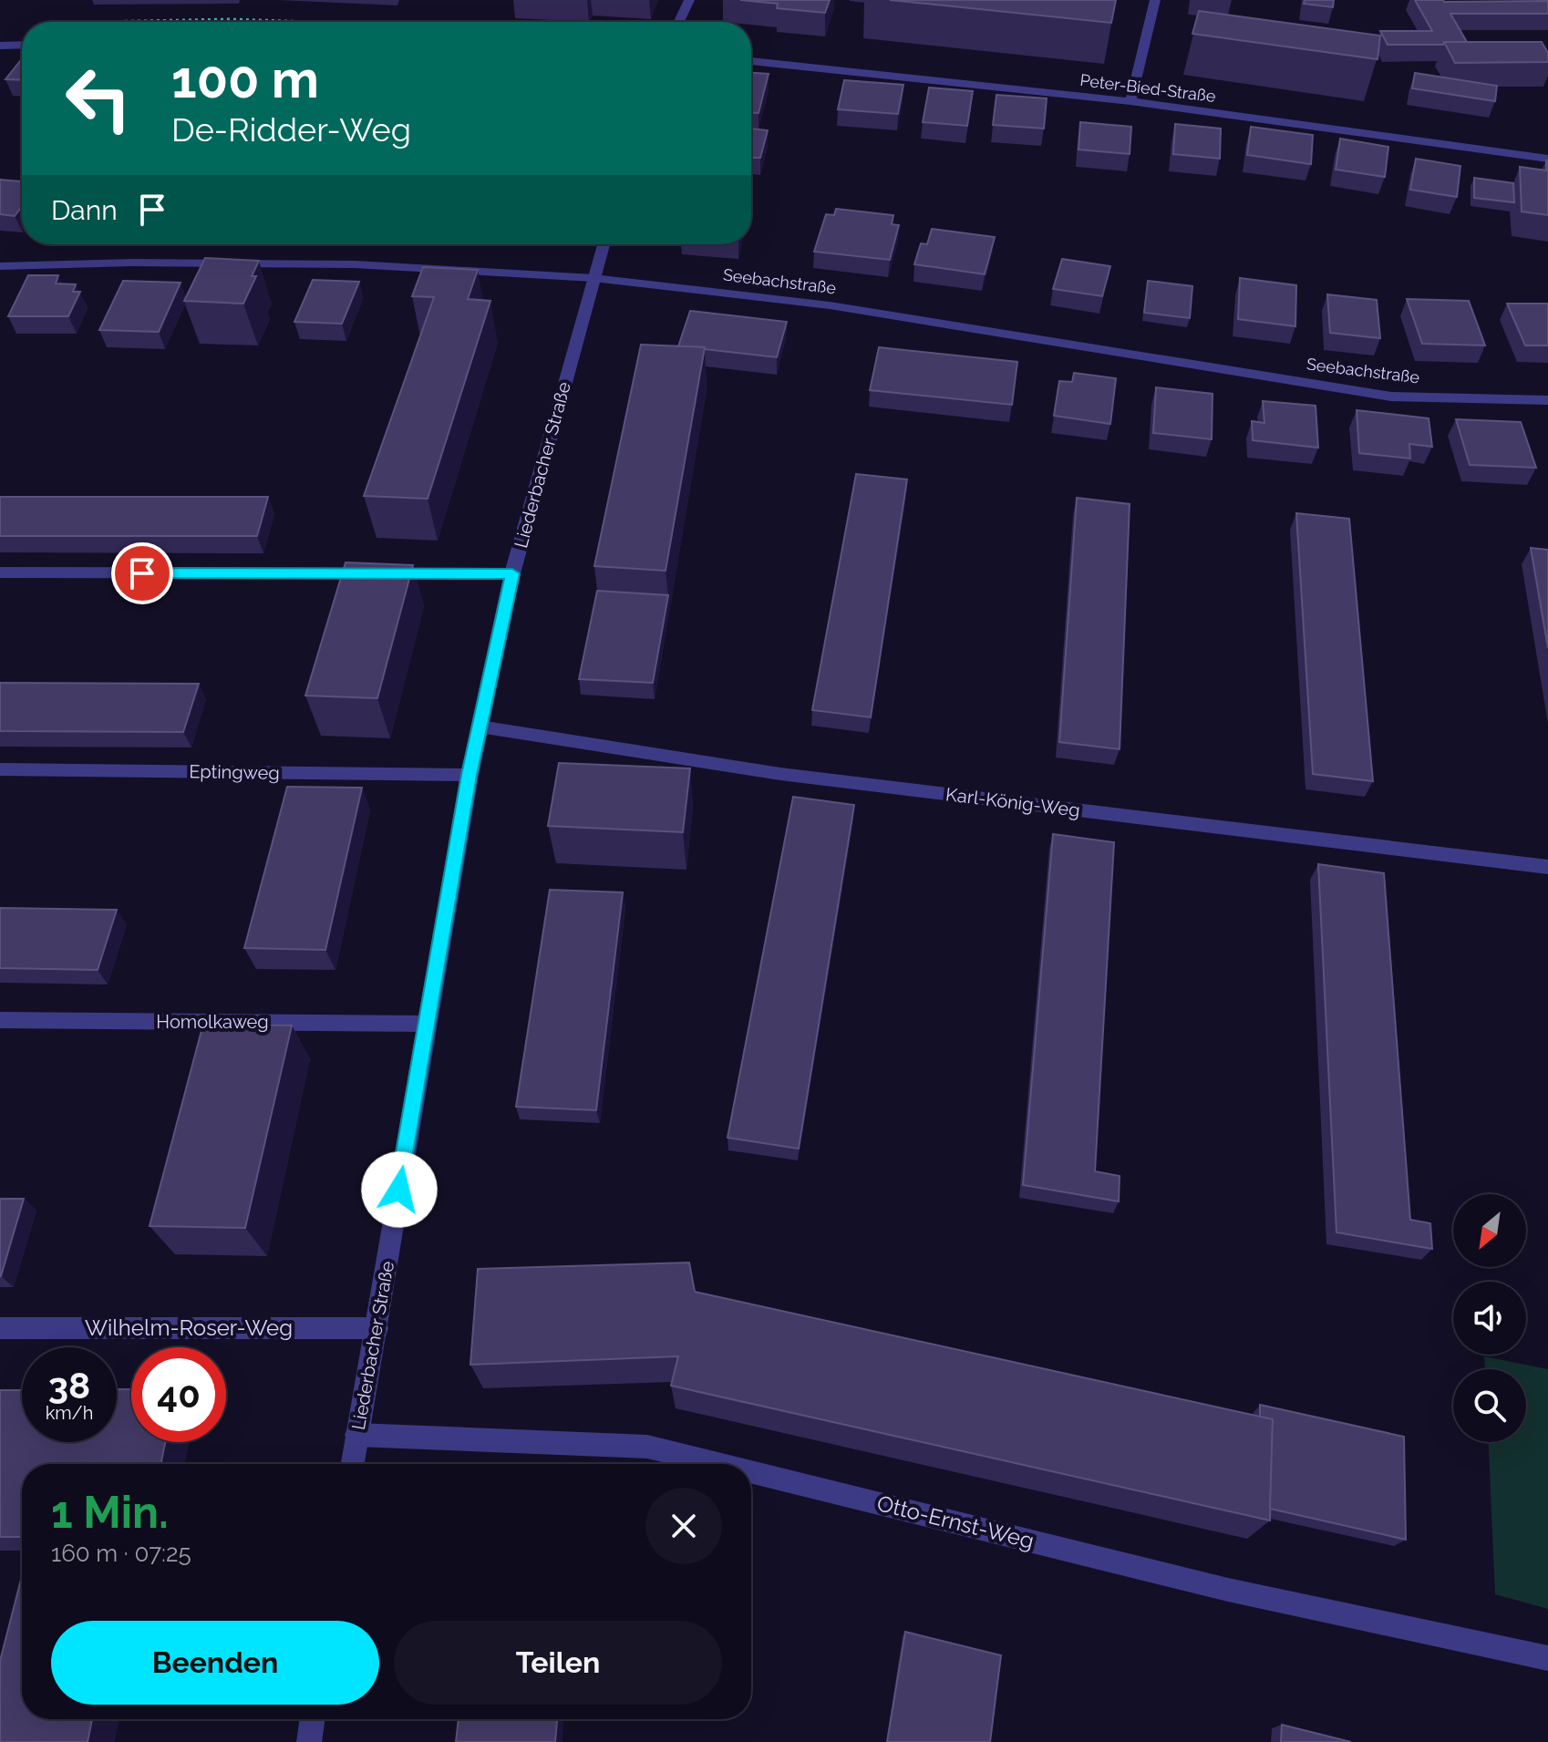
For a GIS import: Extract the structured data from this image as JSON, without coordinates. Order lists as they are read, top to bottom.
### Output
{
  "streets": {
    "street": [
      "Peter-Bied-Straße",
      "Seebachstraße",
      "Liederbacher Straße",
      "Eptingweg",
      "Karl-König-Weg",
      "Homolkaweg",
      "Wilhelm-Roser-Weg",
      "Otto-Ernst-Weg"
    ]
  },
  "crossings": [
    ["Seebachstraße", "Liederbacher Straße"],
    ["Liederbacher Straße", "Eptingweg"],
    ["Liederbacher Straße", "Karl-König-Weg"],
    ["Liederbacher Straße", "Homolkaweg"],
    ["Liederbacher Straße", "Wilhelm-Roser-Weg"],
    ["Liederbacher Straße", "Otto-Ernst-Weg"]
  ],
  "north": "bottom left",
  "page": {
    "turn": ["100 m", "De-Ridder-Weg"],
    "then": "Dann",
    "speed": "38 km/h",
    "limit": "40",
    "heading": ["1 Min.", "160 m · 07:25"],
    "buttons": ["Beenden", "Teilen"]
  }
}
